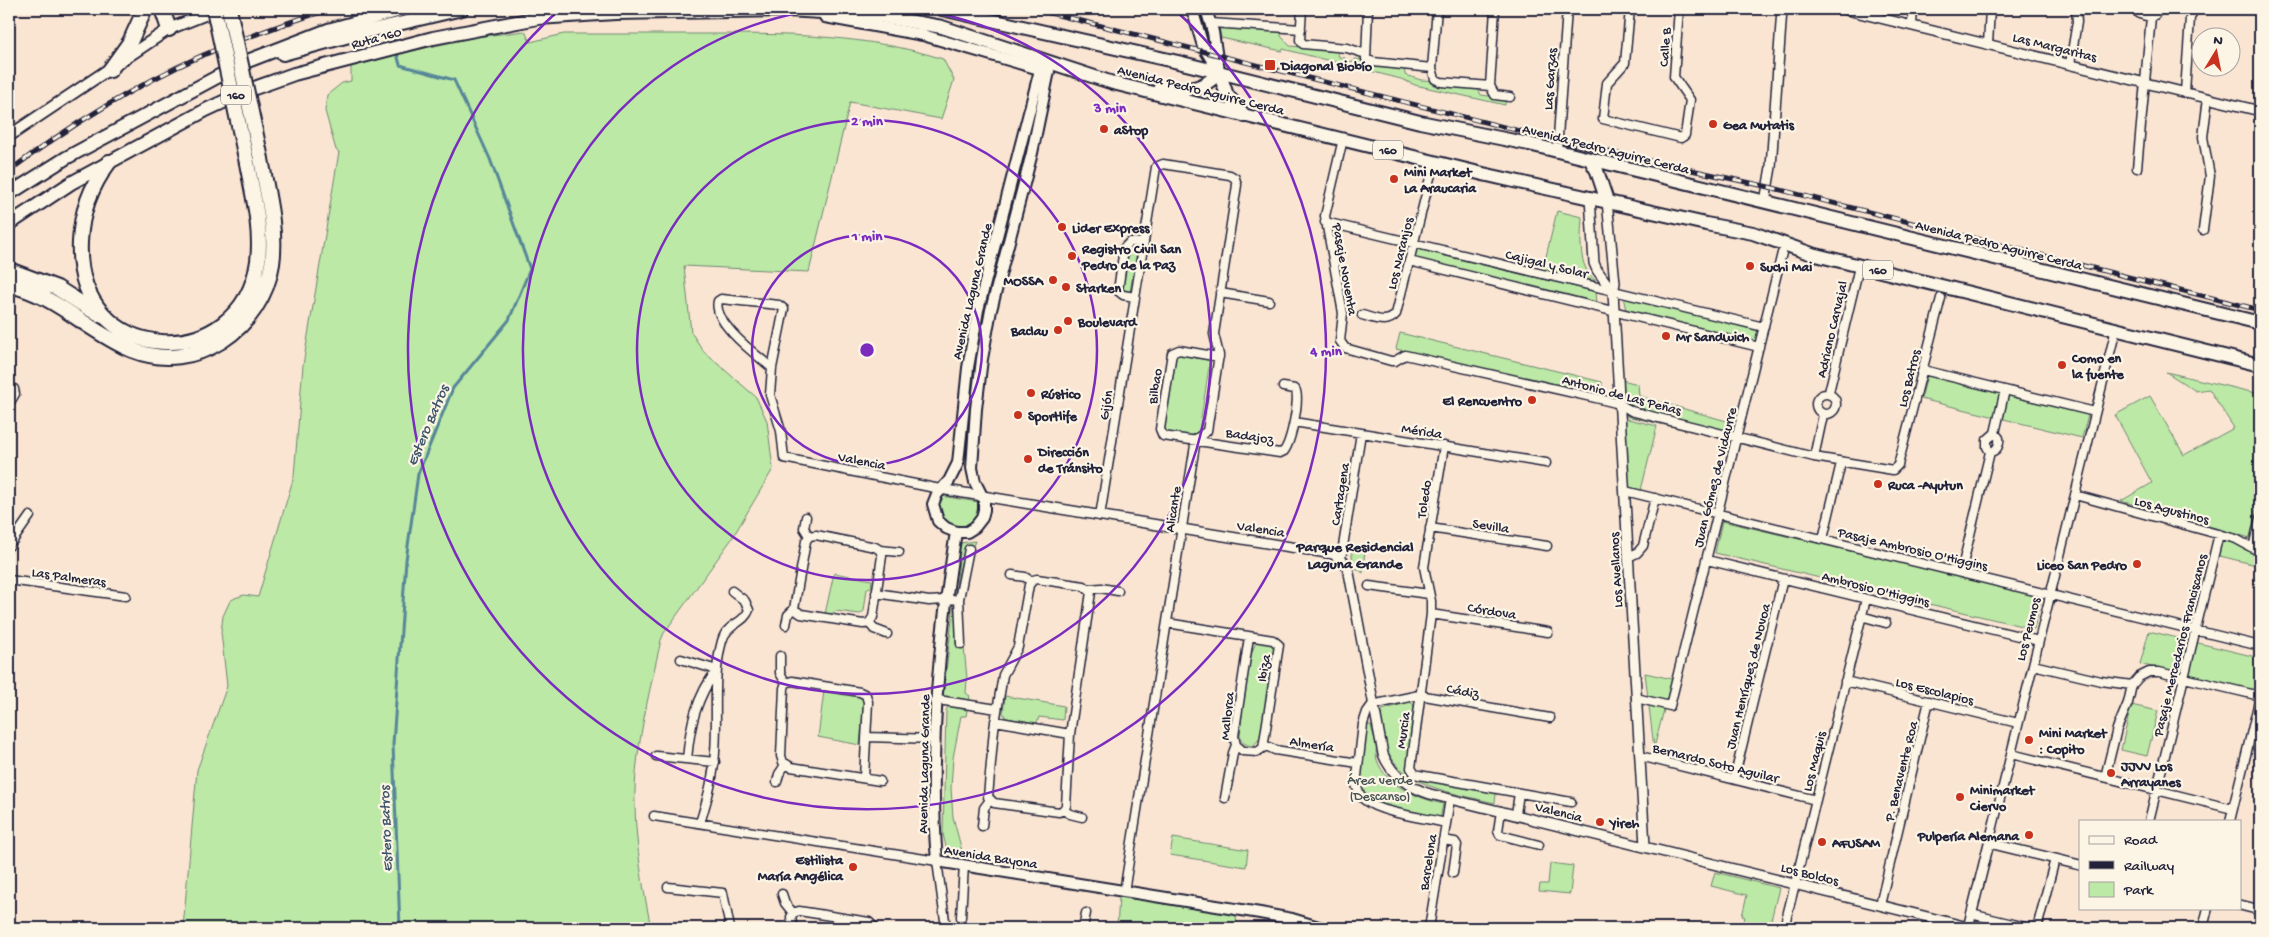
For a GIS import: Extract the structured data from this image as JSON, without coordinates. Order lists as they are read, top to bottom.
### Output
{
  "streets": {
    "highway": ["Ruta 160", "Avenida Pedro Aguirre Cerda", "160"],
    "main road": ["Avenida Laguna Grande", "Avenida Bayona"],
    "street": [
      "Las Margaritas",
      "Calle B",
      "Las Garzas",
      "Los Naranjos",
      "Cajigal y Solar",
      "Pasaje Noventa",
      "Adriano Carvajal",
      "Los Batros",
      "Bilbao",
      "Antonio de Las Peñas",
      "Gijón",
      "Mérida",
      "Badajoz",
      "Valencia",
      "Juan Gómez de Vidaurre",
      "Cartagena",
      "Toledo",
      "Alicante",
      "Los Agustinos",
      "Sevilla",
      "Pasaje Ambrosio O'Higgins",
      "Los Avellanos",
      "Las Palmeras",
      "Ambrosio O'Higgins",
      "Córdova",
      "Los Peumos",
      "Pasaje Mercedarios Franciscanos",
      "Ibiza",
      "Juan Henríquez de Novoa",
      "Cádiz",
      "Los Escolapios",
      "Mallorca",
      "Murcia",
      "Almería",
      "Los Maquis",
      "Bernardo Soto Aguilar",
      "P. Benavente Roa",
      "Barcelona",
      "Los Boldos"
    ]
  },
  "crossings": [
    ["Ruta 160", "Avenida Pedro Aguirre Cerda"],
    ["Las Garzas", "Avenida Pedro Aguirre Cerda"],
    ["Avenida Pedro Aguirre Cerda", "Los Naranjos"],
    ["Avenida Pedro Aguirre Cerda", "Pasaje Noventa"],
    ["Avenida Pedro Aguirre Cerda", "Avenida Laguna Grande"],
    ["Avenida Pedro Aguirre Cerda", "Los Avellanos"],
    ["Los Naranjos", "Cajigal y Solar"],
    ["Cajigal y Solar", "Pasaje Noventa"],
    ["Cajigal y Solar", "Juan Gómez de Vidaurre"],
    ["Cajigal y Solar", "Los Avellanos"],
    ["Pasaje Noventa", "Antonio de Las Peñas"],
    ["Avenida Laguna Grande", "Valencia"],
    ["Avenida Laguna Grande", "Avenida Bayona"],
    ["Adriano Carvajal", "Antonio de Las Peñas"],
    ["Los Batros", "Antonio de Las Peñas"],
    ["Bilbao", "Badajoz"],
    ["Bilbao", "Alicante"],
    ["Antonio de Las Peñas", "Juan Gómez de Vidaurre"],
    ["Antonio de Las Peñas", "Los Avellanos"],
    ["Gijón", "Valencia"],
    ["Gijón", "Alicante"],
    ["Mérida", "Badajoz"],
    ["Mérida", "Cartagena"],
    ["Mérida", "Toledo"],
    ["Badajoz", "Alicante"],
    ["Valencia", "Cartagena"],
    ["Valencia", "Alicante"],
    ["Valencia", "Los Avellanos"],
    ["Valencia", "Cádiz"],
    ["Valencia", "Barcelona"],
    ["Valencia", "Los Boldos"],
    ["Juan Gómez de Vidaurre", "Pasaje Ambrosio O'Higgins"],
    ["Juan Gómez de Vidaurre", "Los Avellanos"],
    ["Juan Gómez de Vidaurre", "Ambrosio O'Higgins"],
    ["Toledo", "Sevilla"],
    ["Toledo", "Córdova"],
    ["Toledo", "Murcia"],
    ["Alicante", "Ibiza"],
    ["Alicante", "Avenida Bayona"],
    ["Los Agustinos", "Los Peumos"],
    ["Los Agustinos", "Pasaje Mercedarios Franciscanos"],
    ["Pasaje Ambrosio O'Higgins", "Los Avellanos"],
    ["Pasaje Ambrosio O'Higgins", "Los Peumos"],
    ["Pasaje Ambrosio O'Higgins", "Pasaje Mercedarios Franciscanos"],
    ["Los Avellanos", "Bernardo Soto Aguilar"],
    ["Los Avellanos", "Los Boldos"],
    ["Ambrosio O'Higgins", "Los Peumos"],
    ["Ambrosio O'Higgins", "Juan Henríquez de Novoa"],
    ["Ambrosio O'Higgins", "Los Maquis"],
    ["Córdova", "Murcia"],
    ["Los Peumos", "Los Escolapios"],
    ["Los Peumos", "Los Boldos"],
    ["Ibiza", "Mallorca"],
    ["Ibiza", "Almería"],
    ["Juan Henríquez de Novoa", "Bernardo Soto Aguilar"],
    ["Cádiz", "Murcia"],
    ["Los Escolapios", "Los Maquis"],
    ["Los Escolapios", "P. Benavente Roa"],
    ["Los Maquis", "Bernardo Soto Aguilar"],
    ["Los Maquis", "Los Boldos"],
    ["P. Benavente Roa", "Los Boldos"]
  ],
  "districts": ["Parque Residencial Laguna Grande"],
  "water": ["Estero Batros"],
  "parks": ["Área verde (Descanso)"],
  "places": {
    "transit": ["Diagonal Biobío"],
    "other": [
      "Gea Mutatis",
      "aStop",
      "Mini Market La Araucaria",
      "Lider Express",
      "Registro Civil San Pedro de la Paz",
      "Suchi Mai",
      "MOSSA",
      "Starken",
      "Boulevard",
      "Baclau",
      "Mr Sandwich",
      "Como en la fuente",
      "Rústico",
      "El Rencuentro",
      "Sportlife",
      "Dirección de Tránsito",
      "Ruca -Ayutun",
      "Liceo San Pedro",
      "Mini Market : Copito",
      "JJVV Los Arrayanes",
      "Minimarket Ciervo",
      "Yireh",
      "Pulpería Alemana",
      "AFUSAM",
      "Estilista María Angélica"
    ]
  },
  "legend": ["Road", "Railway", "Park"],
  "north": "top",
  "rings": [
    "3 min",
    "2 min",
    "1 min",
    "4 min"
  ]
}
